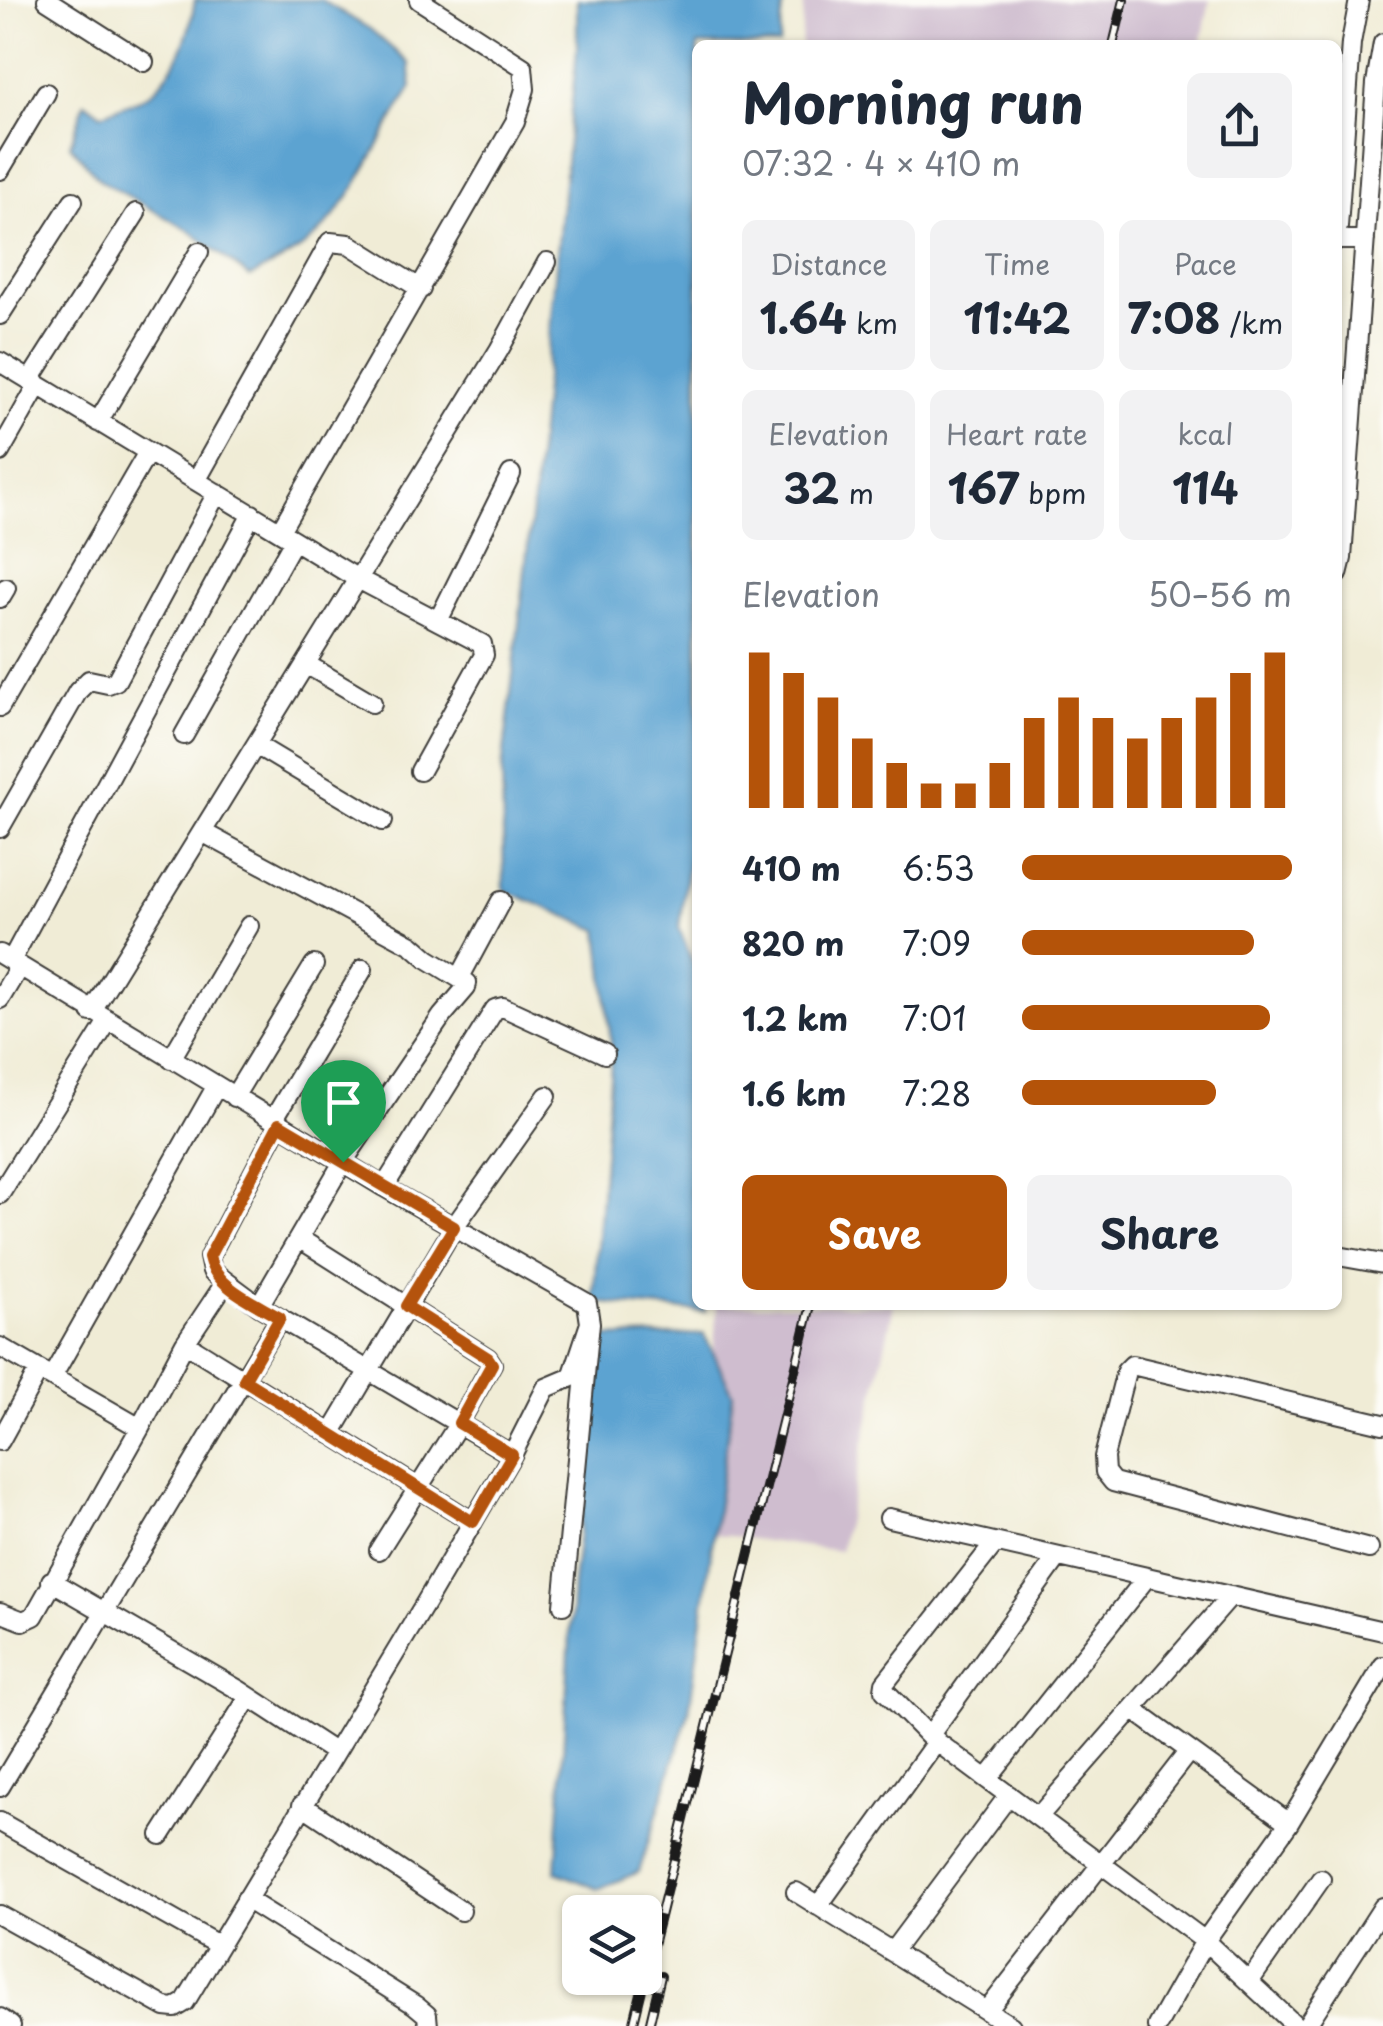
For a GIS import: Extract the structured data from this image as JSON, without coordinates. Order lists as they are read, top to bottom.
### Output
{
  "page": {
    "heading": ["Morning run", "07:32 · 4 × 410 m"],
    "stats": [
      ["Distance", "1.64 km"],
      ["Time", "11:42"],
      ["Pace", "7:08 /km"],
      ["Elevation", "32 m"],
      ["Heart rate", "167 bpm"],
      ["kcal", "114"]
    ],
    "chart": ["Elevation", "50–56 m"],
    "list": [
      {
        "name": "410 m",
        "note": "6:53"
      },
      {
        "name": "820 m",
        "note": "7:09"
      },
      {
        "name": "1.2 km",
        "note": "7:01"
      },
      {
        "name": "1.6 km",
        "note": "7:28"
      }
    ],
    "buttons": ["Save", "Share"]
  }
}
